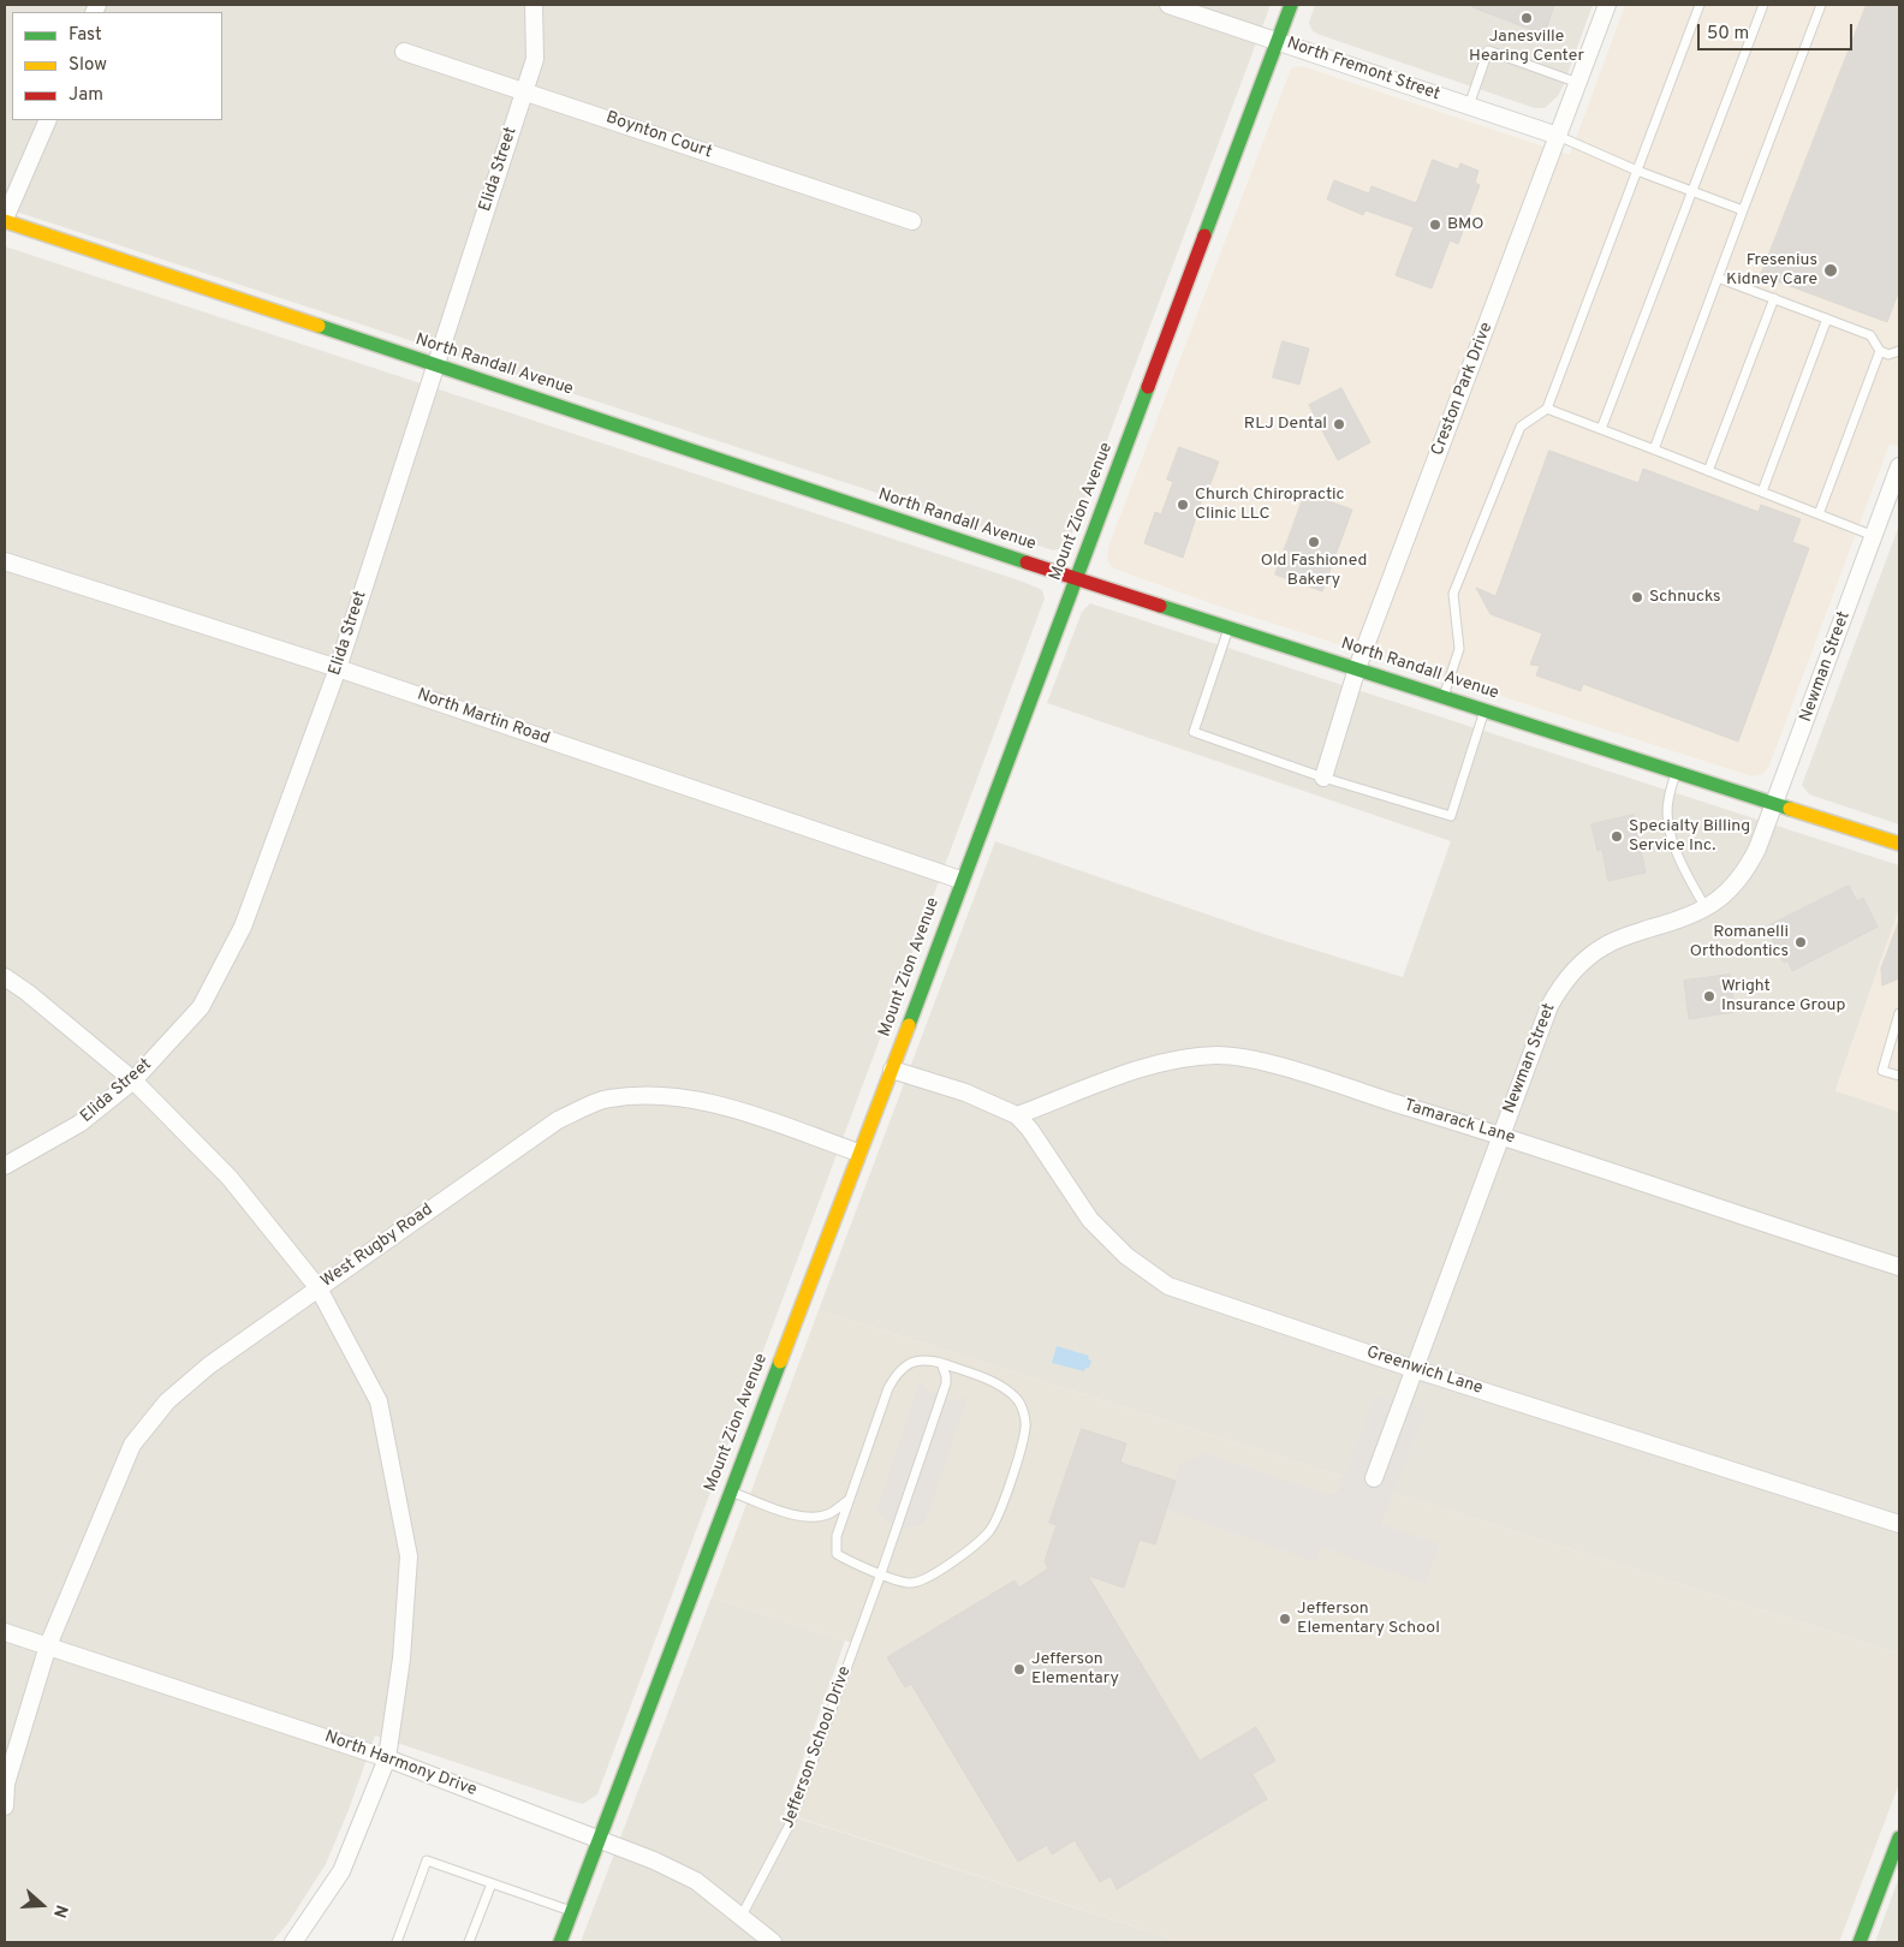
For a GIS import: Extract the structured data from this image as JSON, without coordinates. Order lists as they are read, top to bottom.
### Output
{
  "streets": {
    "street": [
      "North Fremont Street",
      "Boynton Court",
      "Elida Street",
      "North Randall Avenue",
      "Creston Park Drive",
      "Mount Zion Avenue",
      "Newman Street",
      "North Martin Road",
      "Tamarack Lane",
      "West Rugby Road",
      "Greenwich Lane",
      "North Harmony Drive"
    ],
    "lane": ["Jefferson School Drive"]
  },
  "crossings": [
    ["North Fremont Street", "Creston Park Drive"],
    ["North Fremont Street", "Mount Zion Avenue"],
    ["Boynton Court", "Elida Street"],
    ["Elida Street", "North Randall Avenue"],
    ["Elida Street", "North Martin Road"],
    ["North Randall Avenue", "Creston Park Drive"],
    ["North Randall Avenue", "Mount Zion Avenue"],
    ["North Randall Avenue", "Newman Street"],
    ["Mount Zion Avenue", "North Martin Road"],
    ["Mount Zion Avenue", "West Rugby Road"],
    ["Mount Zion Avenue", "North Harmony Drive"],
    ["Newman Street", "Tamarack Lane"],
    ["Newman Street", "Greenwich Lane"],
    ["Tamarack Lane", "Greenwich Lane"],
    ["West Rugby Road", "North Harmony Drive"],
    ["Jefferson School Drive", "North Harmony Drive"]
  ],
  "places": [
    "Janesville Hearing Center",
    "BMO",
    "Fresenius Kidney Care",
    "RLJ Dental",
    "Church Chiropractic Clinic LLC",
    "Old Fashioned Bakery",
    "Schnucks",
    "Specialty Billing Service Inc.",
    "Romanelli Orthodontics",
    "Wright Insurance Group",
    "Jefferson Elementary School",
    "Jefferson Elementary"
  ],
  "legend": ["Fast", "Slow", "Jam"],
  "scale_bar": "50 m",
  "north": "right"
}
